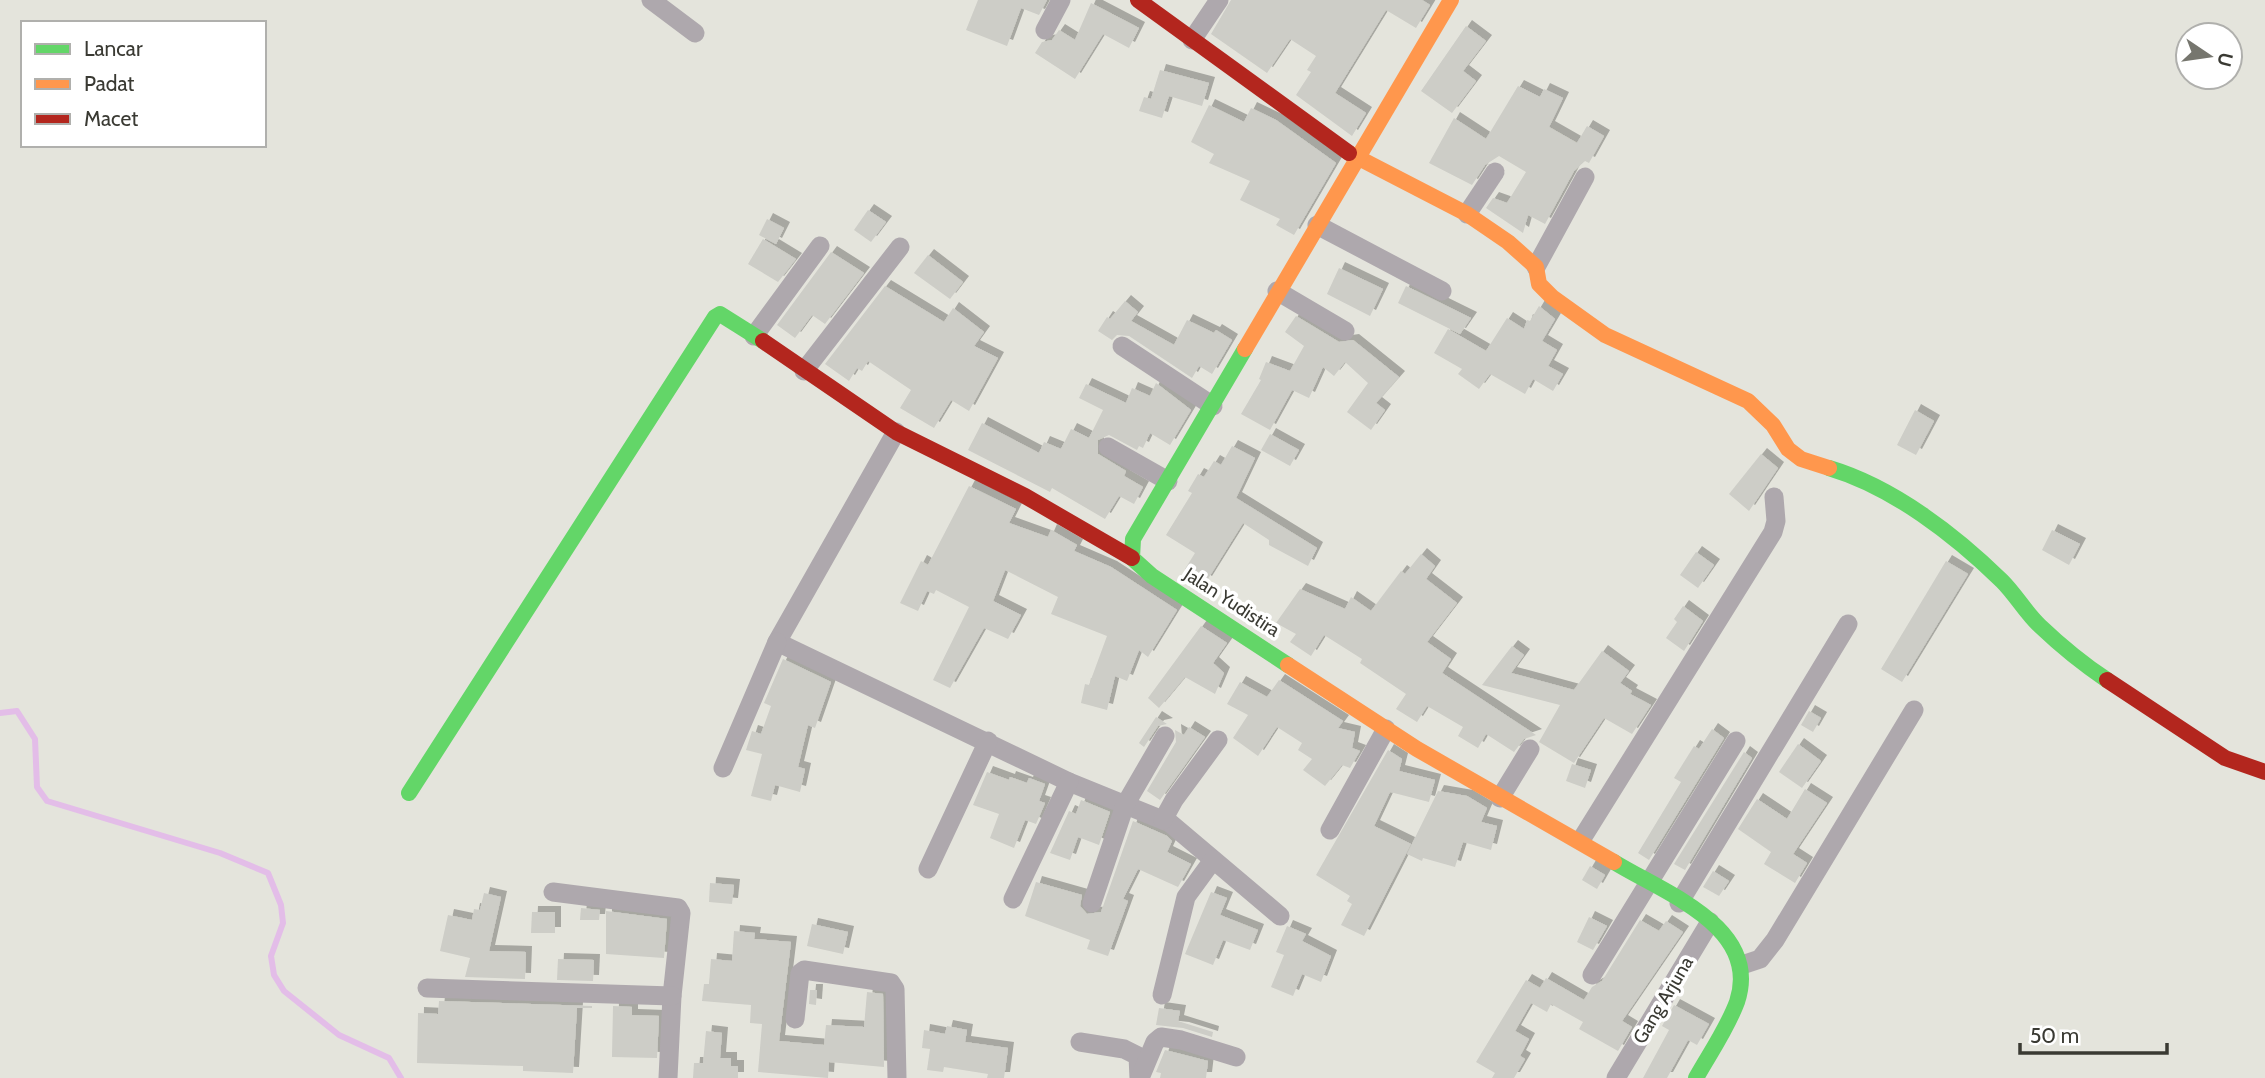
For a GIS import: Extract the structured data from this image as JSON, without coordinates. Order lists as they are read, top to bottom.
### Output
{
  "streets": {
    "street": ["Jalan Yudistira", "Gang Arjuna"]
  },
  "crossings": [
    ["Jalan Yudistira", "Gang Arjuna"]
  ],
  "legend": ["Lancar", "Padat", "Macet"],
  "scale_bar": "50 m",
  "north": "right"
}
